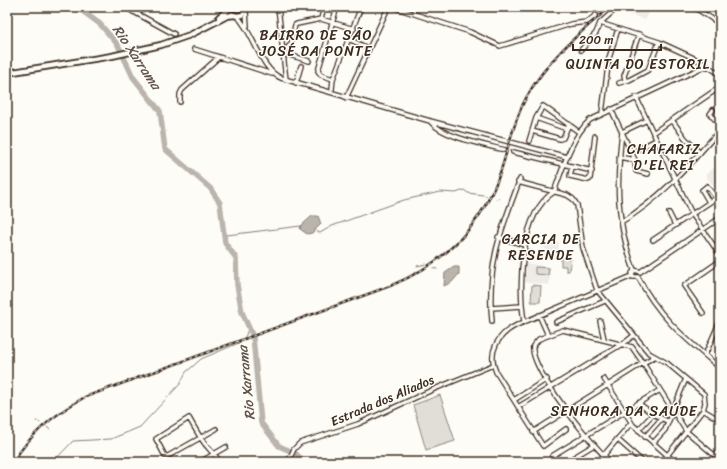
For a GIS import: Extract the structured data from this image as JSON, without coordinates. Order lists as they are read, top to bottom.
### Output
{
  "streets": {
    "street": ["Estrada dos Aliados"]
  },
  "districts": [
    "BAIRRO DE SÃO JOSÉ DA PONTE",
    "QUINTA DO ESTORIL",
    "CHAFARIZ D'EL REI",
    "GARCIA DE RESENDE",
    "SENHORA DA SAÚDE"
  ],
  "water": ["Rio Xarrama"],
  "scale_bar": "200 m"
}
